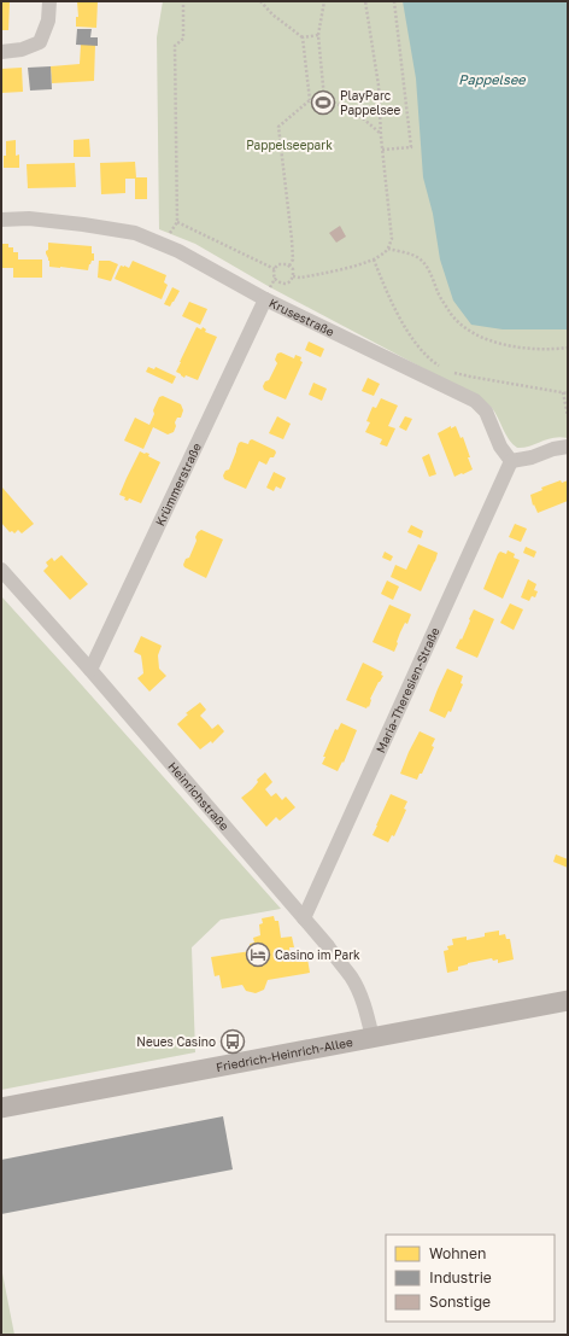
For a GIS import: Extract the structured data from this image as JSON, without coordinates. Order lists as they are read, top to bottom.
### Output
{
  "streets": {
    "main road": ["Friedrich-Heinrich-Allee"],
    "street": [
      "Krusestraße",
      "Krümmerstraße",
      "Maria-Theresien-Straße",
      "Heinrichstraße"
    ]
  },
  "crossings": [
    ["Krusestraße", "Krümmerstraße"],
    ["Krusestraße", "Maria-Theresien-Straße"],
    ["Krümmerstraße", "Heinrichstraße"],
    ["Maria-Theresien-Straße", "Heinrichstraße"],
    ["Heinrichstraße", "Friedrich-Heinrich-Allee"]
  ],
  "water": ["Pappelsee"],
  "parks": ["Pappelseepark"],
  "places": {
    "sports": ["PlayParc Pappelsee"],
    "hotel": ["Casino im Park"],
    "bus stop": ["Neues Casino"]
  },
  "legend": ["Wohnen", "Industrie", "Sonstige"]
}
